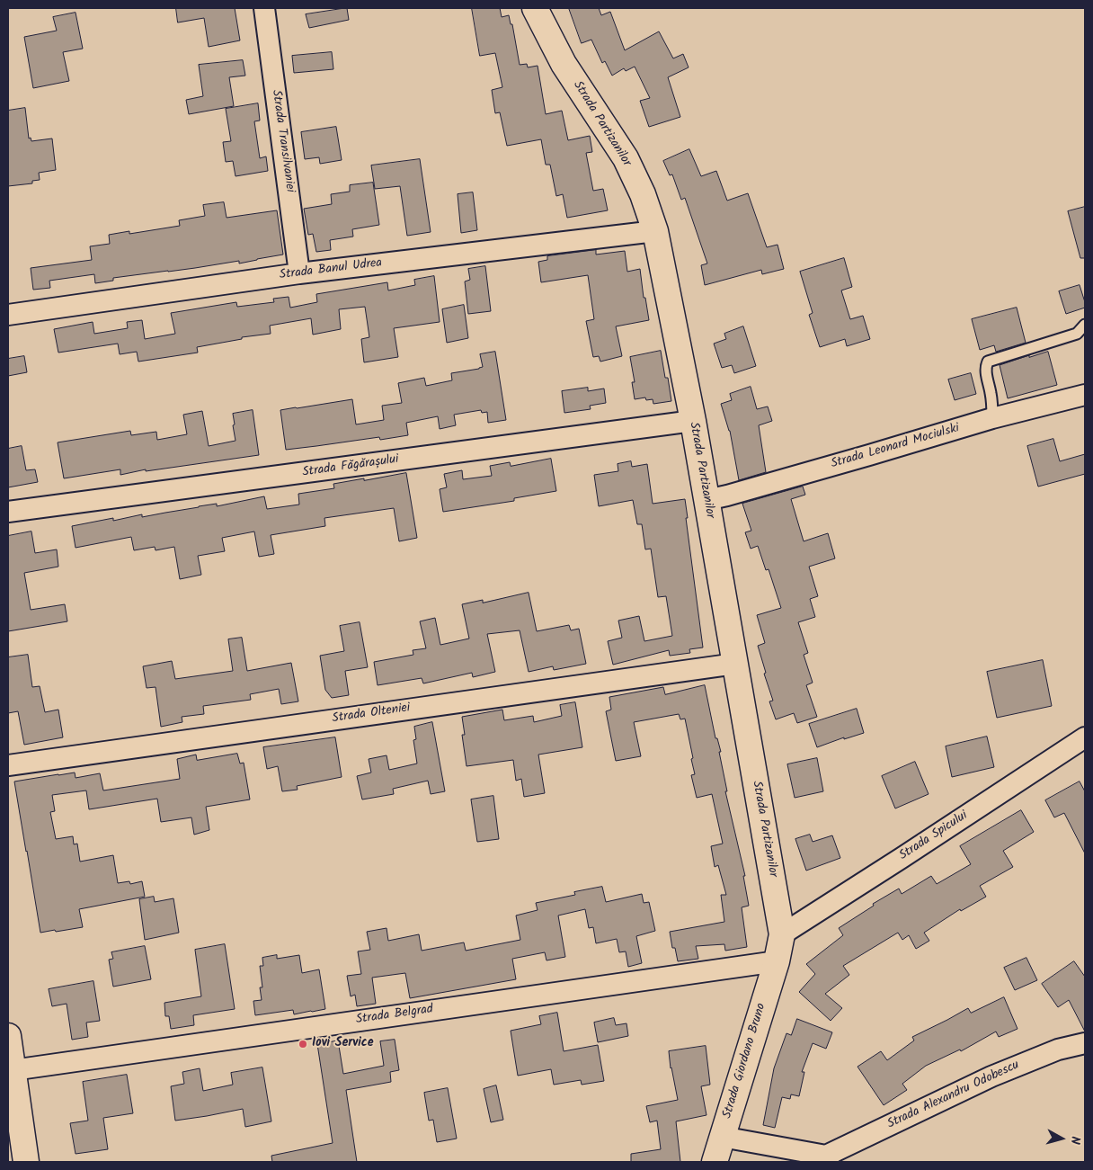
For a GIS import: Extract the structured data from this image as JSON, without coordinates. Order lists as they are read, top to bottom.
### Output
{
  "streets": {
    "street": [
      "Strada Partizanilor",
      "Strada Transilvaniei",
      "Strada Banul Udrea",
      "Strada Leonard Mociulski",
      "Strada Făgărașului",
      "Strada Olteniei",
      "Strada Spicului",
      "Strada Belgrad",
      "Strada Giordano Bruno",
      "Strada Alexandru Odobescu"
    ]
  },
  "crossings": [
    ["Strada Partizanilor", "Strada Banul Udrea"],
    ["Strada Partizanilor", "Strada Leonard Mociulski"],
    ["Strada Partizanilor", "Strada Făgărașului"],
    ["Strada Partizanilor", "Strada Olteniei"],
    ["Strada Partizanilor", "Strada Spicului"],
    ["Strada Partizanilor", "Strada Belgrad"],
    ["Strada Partizanilor", "Strada Giordano Bruno"],
    ["Strada Transilvaniei", "Strada Banul Udrea"],
    ["Strada Belgrad", "Strada Giordano Bruno"]
  ],
  "places": ["Iovi Service"],
  "north": "right"
}
